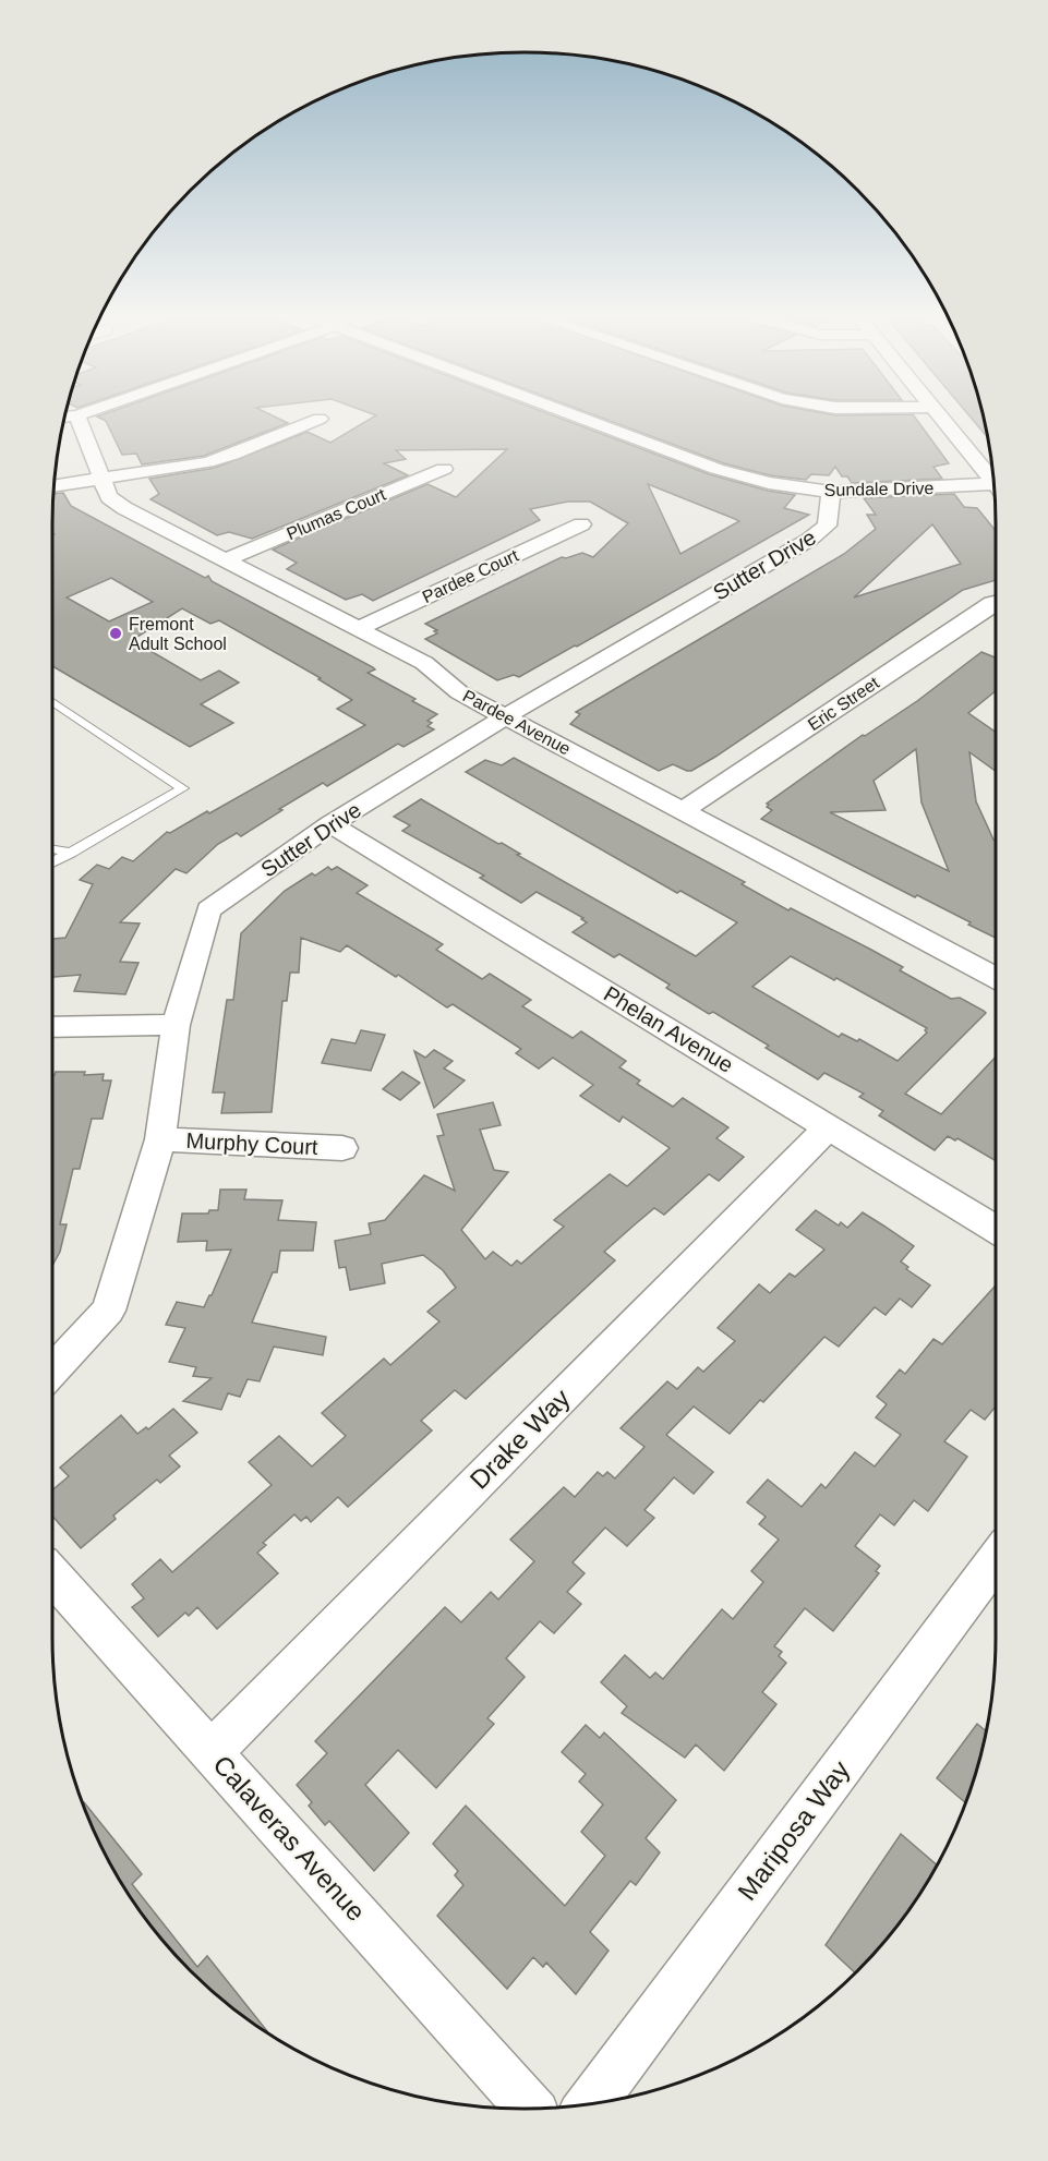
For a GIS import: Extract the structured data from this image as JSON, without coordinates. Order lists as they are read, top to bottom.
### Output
{
  "streets": {
    "street": [
      "Sundale Drive",
      "Plumas Court",
      "Sutter Drive",
      "Pardee Court",
      "Eric Street",
      "Pardee Avenue",
      "Phelan Avenue",
      "Murphy Court",
      "Drake Way",
      "Mariposa Way",
      "Calaveras Avenue"
    ]
  },
  "crossings": [
    ["Sundale Drive", "Sutter Drive"],
    ["Plumas Court", "Pardee Avenue"],
    ["Sutter Drive", "Pardee Avenue"],
    ["Sutter Drive", "Phelan Avenue"],
    ["Sutter Drive", "Murphy Court"],
    ["Pardee Court", "Pardee Avenue"],
    ["Eric Street", "Pardee Avenue"],
    ["Phelan Avenue", "Drake Way"],
    ["Drake Way", "Calaveras Avenue"]
  ],
  "places": ["Fremont Adult School"]
}
